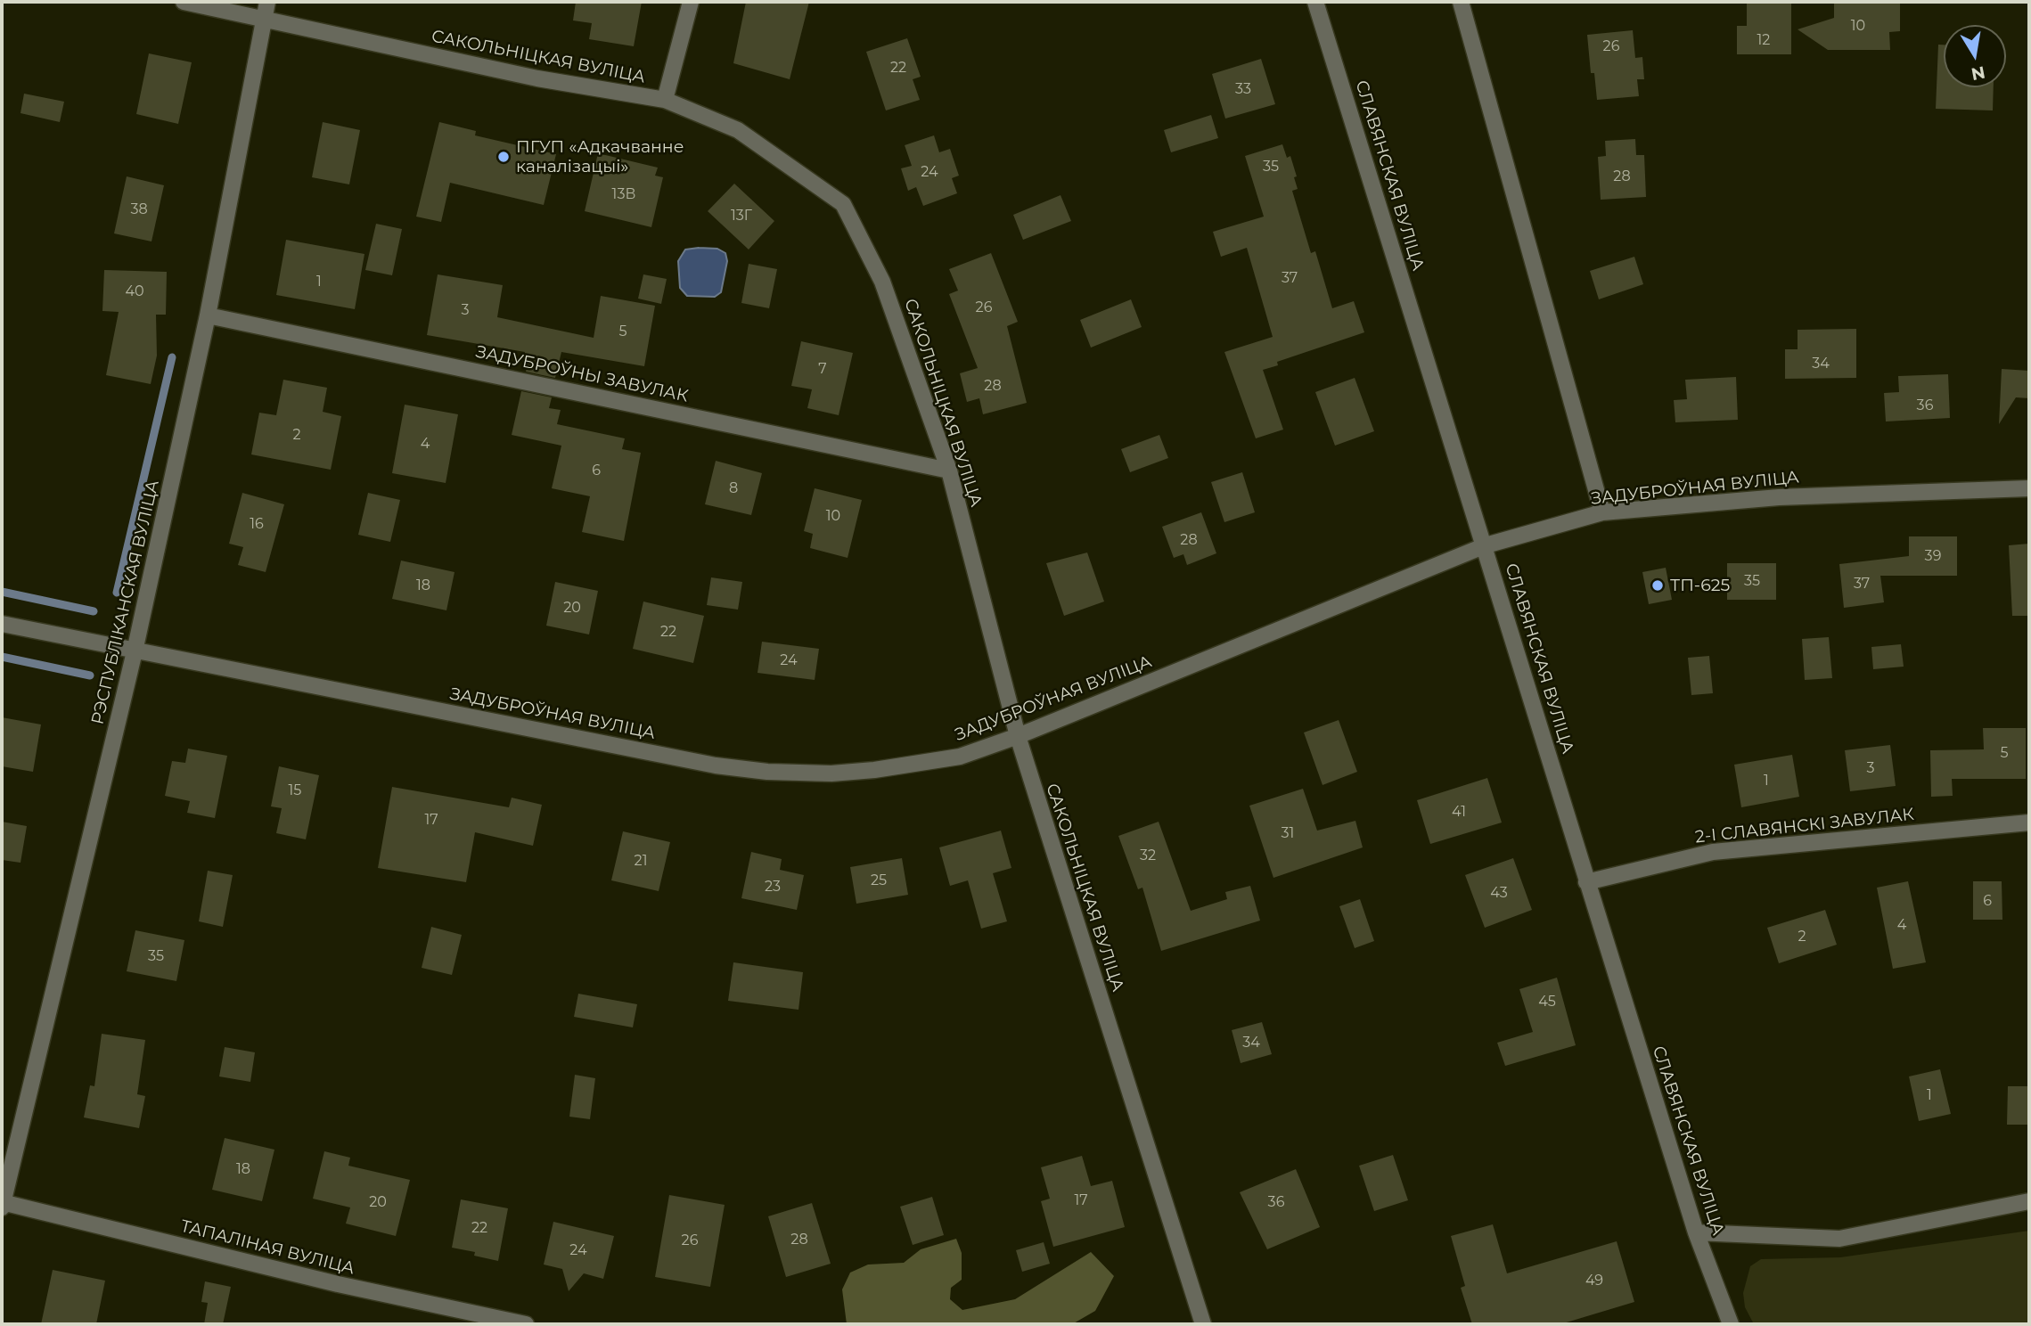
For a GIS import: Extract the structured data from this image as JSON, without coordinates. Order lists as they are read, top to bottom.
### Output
{
  "streets": {
    "street": [
      "САКОЛЬНІЦКАЯ ВУЛІЦА",
      "СЛАВЯНСКАЯ ВУЛІЦА",
      "ЗАДУБРОЎНЫ ЗАВУЛАК",
      "ЗАДУБРОЎНАЯ ВУЛІЦА",
      "РЭСПУБЛІКАНСКАЯ ВУЛІЦА",
      "2-І СЛАВЯНСКІ ЗАВУЛАК",
      "ТАПАЛІНАЯ ВУЛІЦА"
    ]
  },
  "crossings": [
    ["САКОЛЬНІЦКАЯ ВУЛІЦА", "ЗАДУБРОЎНЫ ЗАВУЛАК"],
    ["САКОЛЬНІЦКАЯ ВУЛІЦА", "ЗАДУБРОЎНАЯ ВУЛІЦА"],
    ["САКОЛЬНІЦКАЯ ВУЛІЦА", "РЭСПУБЛІКАНСКАЯ ВУЛІЦА"],
    ["СЛАВЯНСКАЯ ВУЛІЦА", "ЗАДУБРОЎНАЯ ВУЛІЦА"],
    ["СЛАВЯНСКАЯ ВУЛІЦА", "2-І СЛАВЯНСКІ ЗАВУЛАК"],
    ["ЗАДУБРОЎНЫ ЗАВУЛАК", "РЭСПУБЛІКАНСКАЯ ВУЛІЦА"],
    ["ЗАДУБРОЎНАЯ ВУЛІЦА", "РЭСПУБЛІКАНСКАЯ ВУЛІЦА"],
    ["РЭСПУБЛІКАНСКАЯ ВУЛІЦА", "ТАПАЛІНАЯ ВУЛІЦА"]
  ],
  "places": ["ПГУП «Адкачванне каналізацыі»", "ТП-625"],
  "house_numbers": [
    "10",
    "12",
    "26",
    "22",
    "33",
    "35",
    "24",
    "28",
    "13В",
    "38",
    "13Г",
    "37",
    "1",
    "40",
    "26",
    "3",
    "5",
    "34",
    "7",
    "28",
    "36",
    "2",
    "4",
    "6",
    "8",
    "10",
    "16",
    "28",
    "39",
    "35",
    "37",
    "18",
    "20",
    "22",
    "24",
    "5",
    "3",
    "1",
    "15",
    "41",
    "17",
    "31",
    "32",
    "21",
    "25",
    "23",
    "43",
    "6",
    "4",
    "2",
    "35",
    "45",
    "34",
    "1",
    "18",
    "17",
    "20",
    "36",
    "22",
    "28",
    "26",
    "24",
    "49"
  ],
  "north": "bottom"
}
